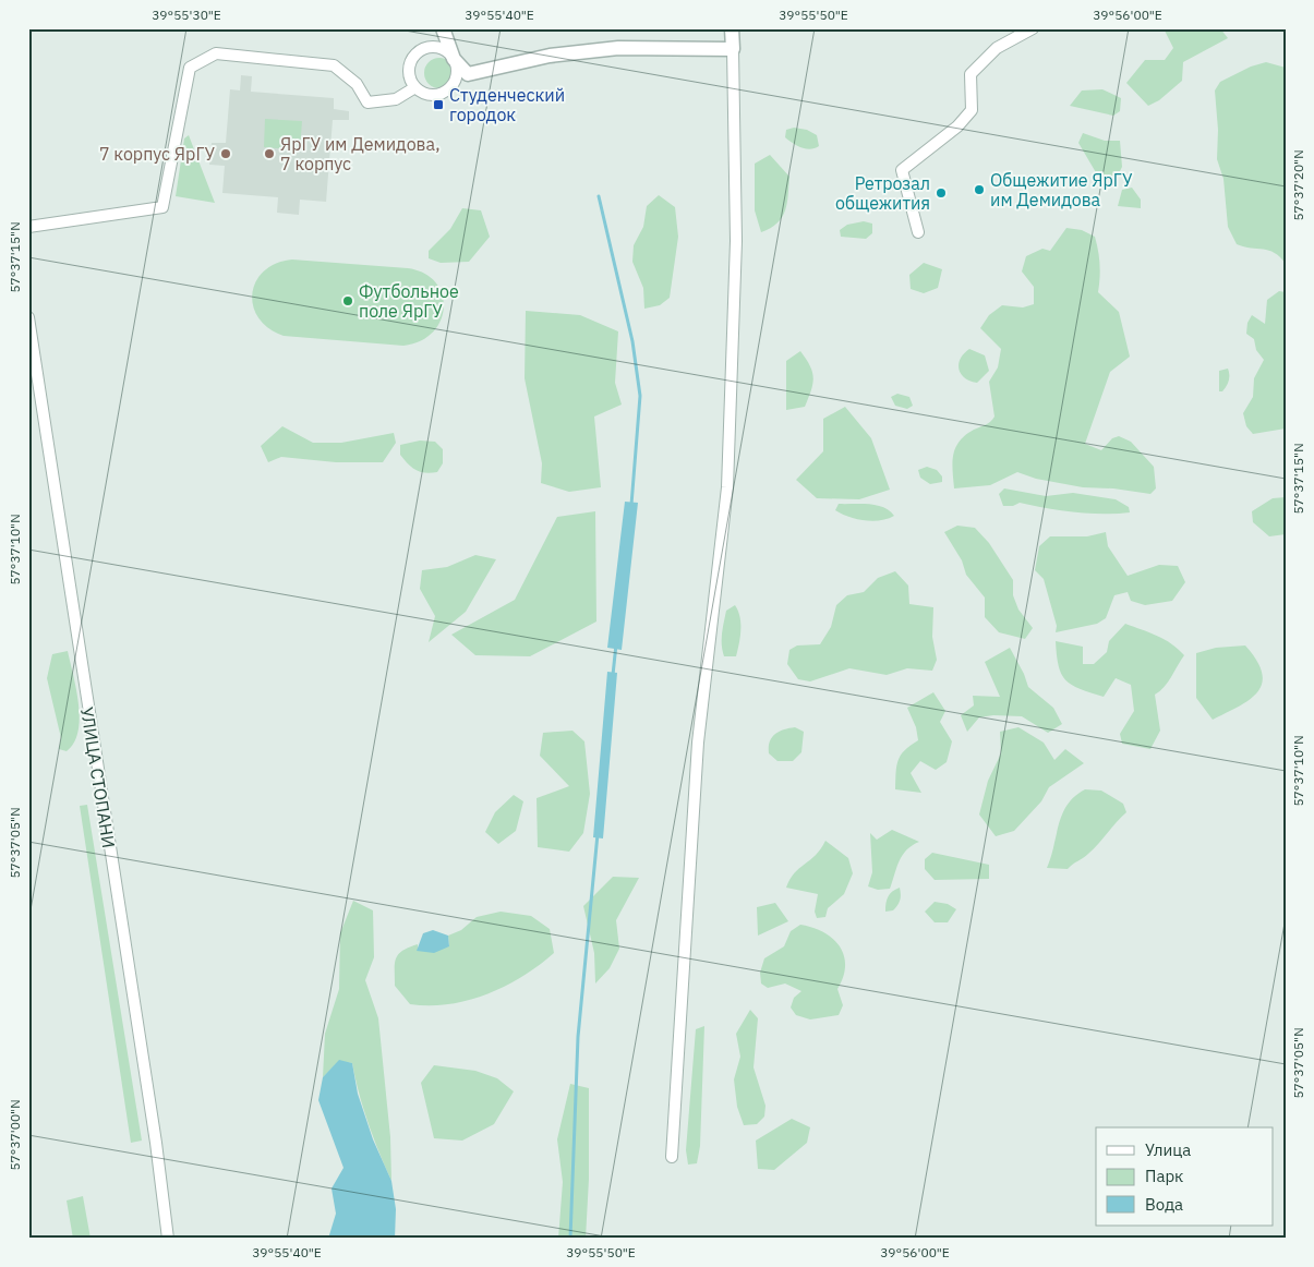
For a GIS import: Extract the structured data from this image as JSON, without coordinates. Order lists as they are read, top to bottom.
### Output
{
  "streets": {
    "street": ["УЛИЦА СТОПАНИ"]
  },
  "places": {
    "transit": ["Студенческий городок"],
    "other": [
      "7 корпус ЯрГУ",
      "ЯрГУ им Демидова, 7 корпус",
      "Общежитие ЯрГУ им Демидова",
      "Ретрозал общежития",
      "Футбольное поле ЯрГУ"
    ]
  },
  "legend": ["Улица", "Парк", "Вода"],
  "coordinates": [
    "39°55'30\"E",
    "39°55'40\"E",
    "39°55'50\"E",
    "39°56'00\"E",
    "57°37'20\"N",
    "57°37'15\"N",
    "57°37'10\"N",
    "57°37'05\"N",
    "57°37'00\"N"
  ]
}
